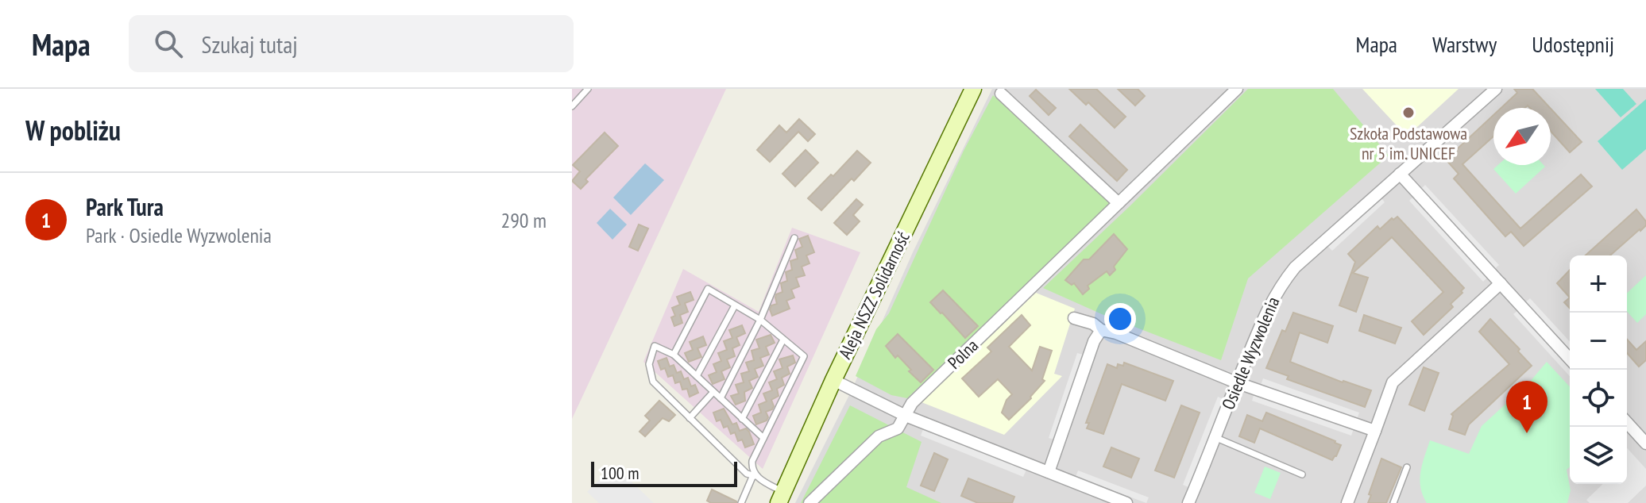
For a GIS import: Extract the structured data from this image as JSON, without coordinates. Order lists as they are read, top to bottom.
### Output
{
  "streets": {
    "street": ["Aleja NSZZ Solidarność", "Osiedle Wyzwolenia", "Polna"]
  },
  "places": ["Szkoła Podstawowa nr 5 im. UNICEF"],
  "scale_bar": "100 m",
  "north": "bottom left",
  "page": {
    "header": "Mapa",
    "search": "Szukaj tutaj",
    "nav": ["Mapa", "Warstwy", "Udostępnij"],
    "heading": "W pobliżu",
    "list": [
      {
        "mark": "1",
        "name": "Park Tura",
        "note": "Park · Osiedle Wyzwolenia",
        "value": "290 m"
      }
    ],
    "map_buttons": ["+", "−"],
    "pins": "1",
    "scale": "100 m"
  }
}
